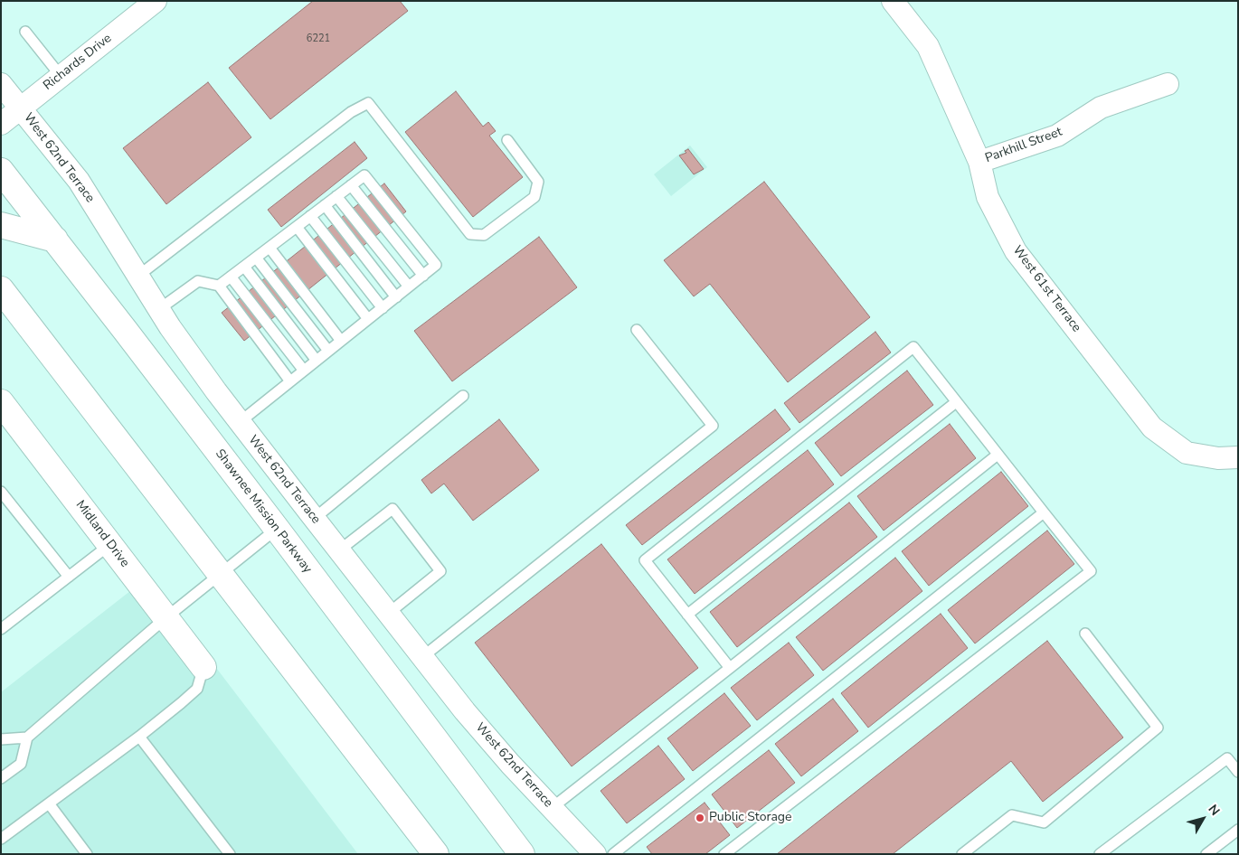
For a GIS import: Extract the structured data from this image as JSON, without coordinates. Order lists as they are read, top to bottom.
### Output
{
  "streets": {
    "main road": ["Shawnee Mission Parkway", "Midland Drive"],
    "street": [
      "Richards Drive",
      "Parkhill Street",
      "West 62nd Terrace",
      "West 61st Terrace"
    ]
  },
  "crossings": [
    ["Richards Drive", "West 62nd Terrace"],
    ["Parkhill Street", "West 61st Terrace"]
  ],
  "places": ["Public Storage"],
  "house_numbers": ["6221"],
  "north": "top right"
}
